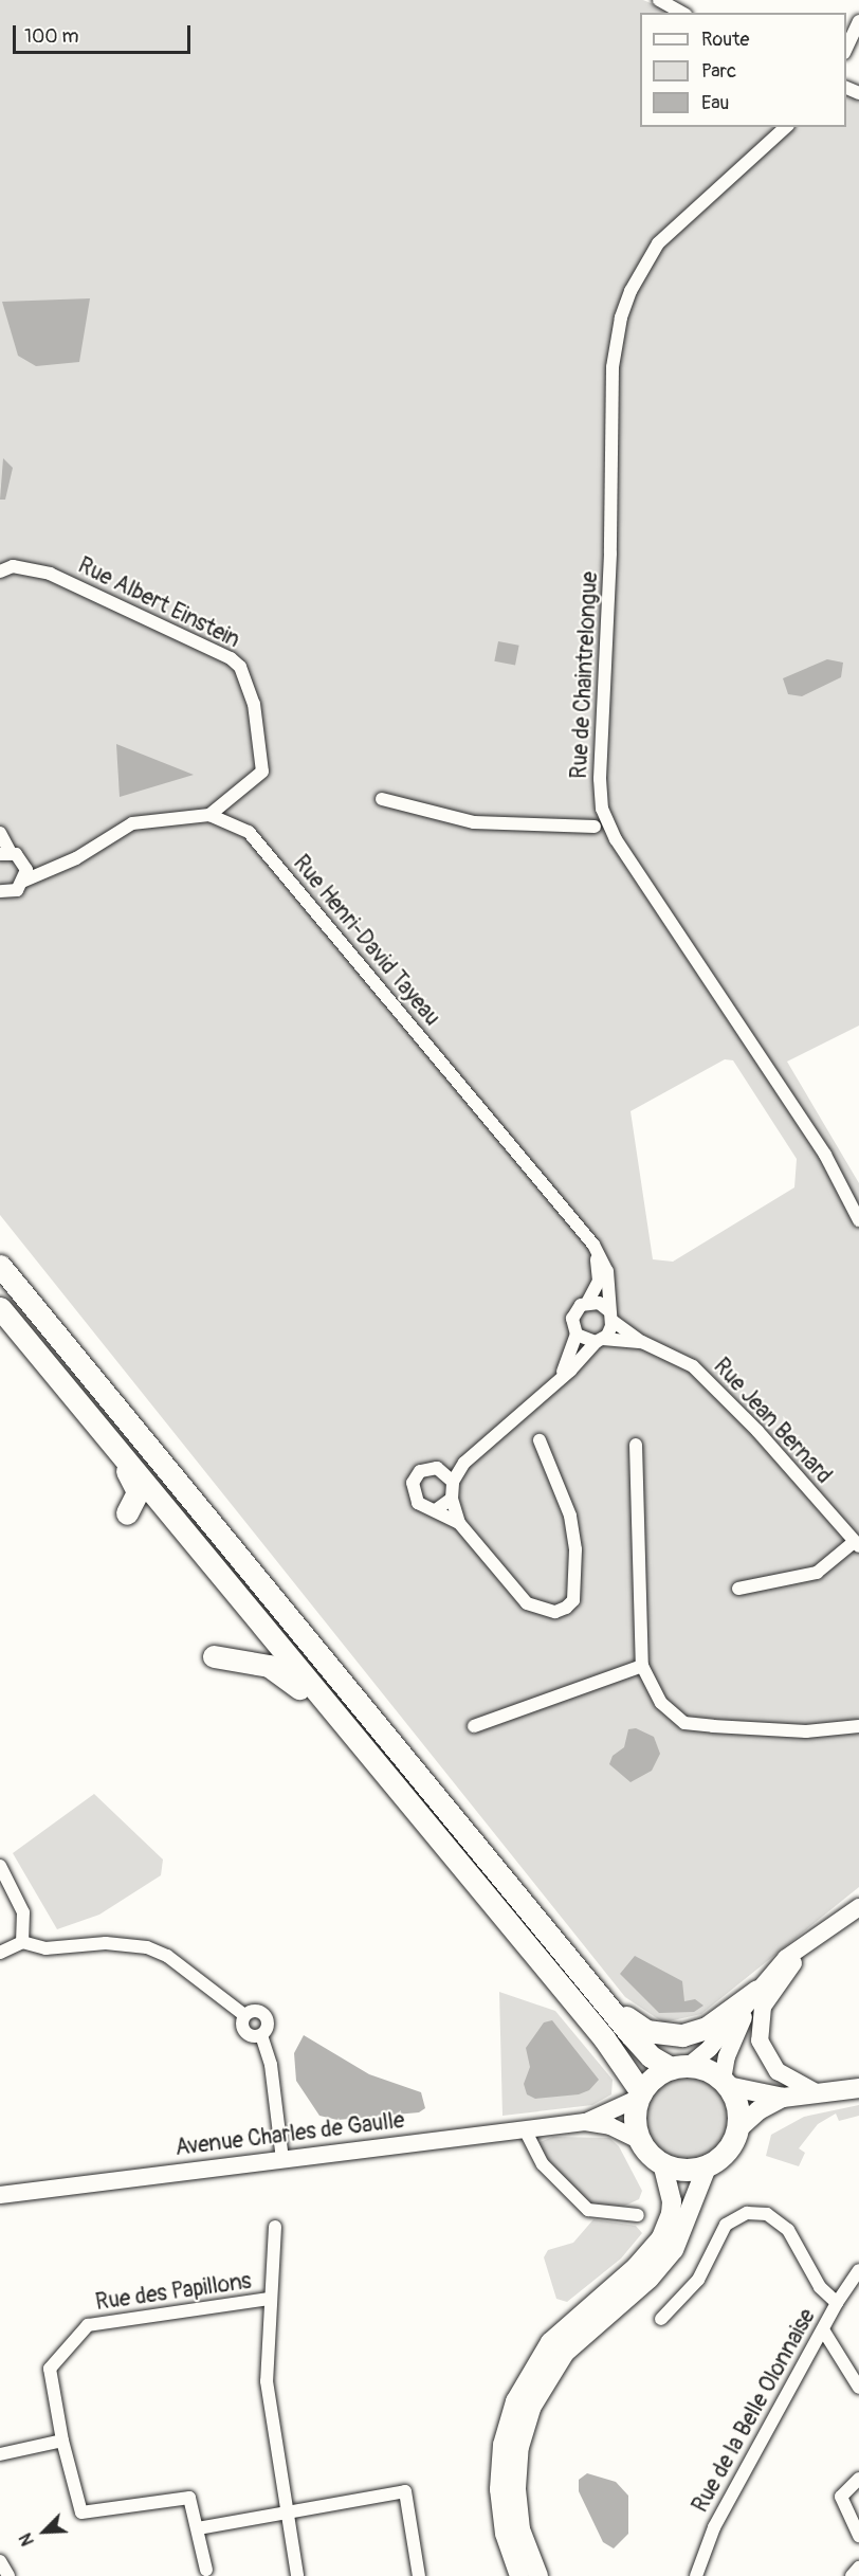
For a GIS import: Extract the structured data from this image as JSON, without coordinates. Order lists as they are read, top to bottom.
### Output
{
  "streets": {
    "main road": ["Avenue Charles de Gaulle"],
    "street": [
      "Rue Albert Einstein",
      "Rue de Chaintrelongue",
      "Rue Henri-David Tayeau",
      "Rue Jean Bernard",
      "Rue des Papillons",
      "Rue de la Belle Olonnaise"
    ]
  },
  "crossings": [
    ["Rue Albert Einstein", "Rue Henri-David Tayeau"]
  ],
  "legend": ["Route", "Parc", "Eau"],
  "scale_bar": "100 m",
  "north": "bottom left"
}
